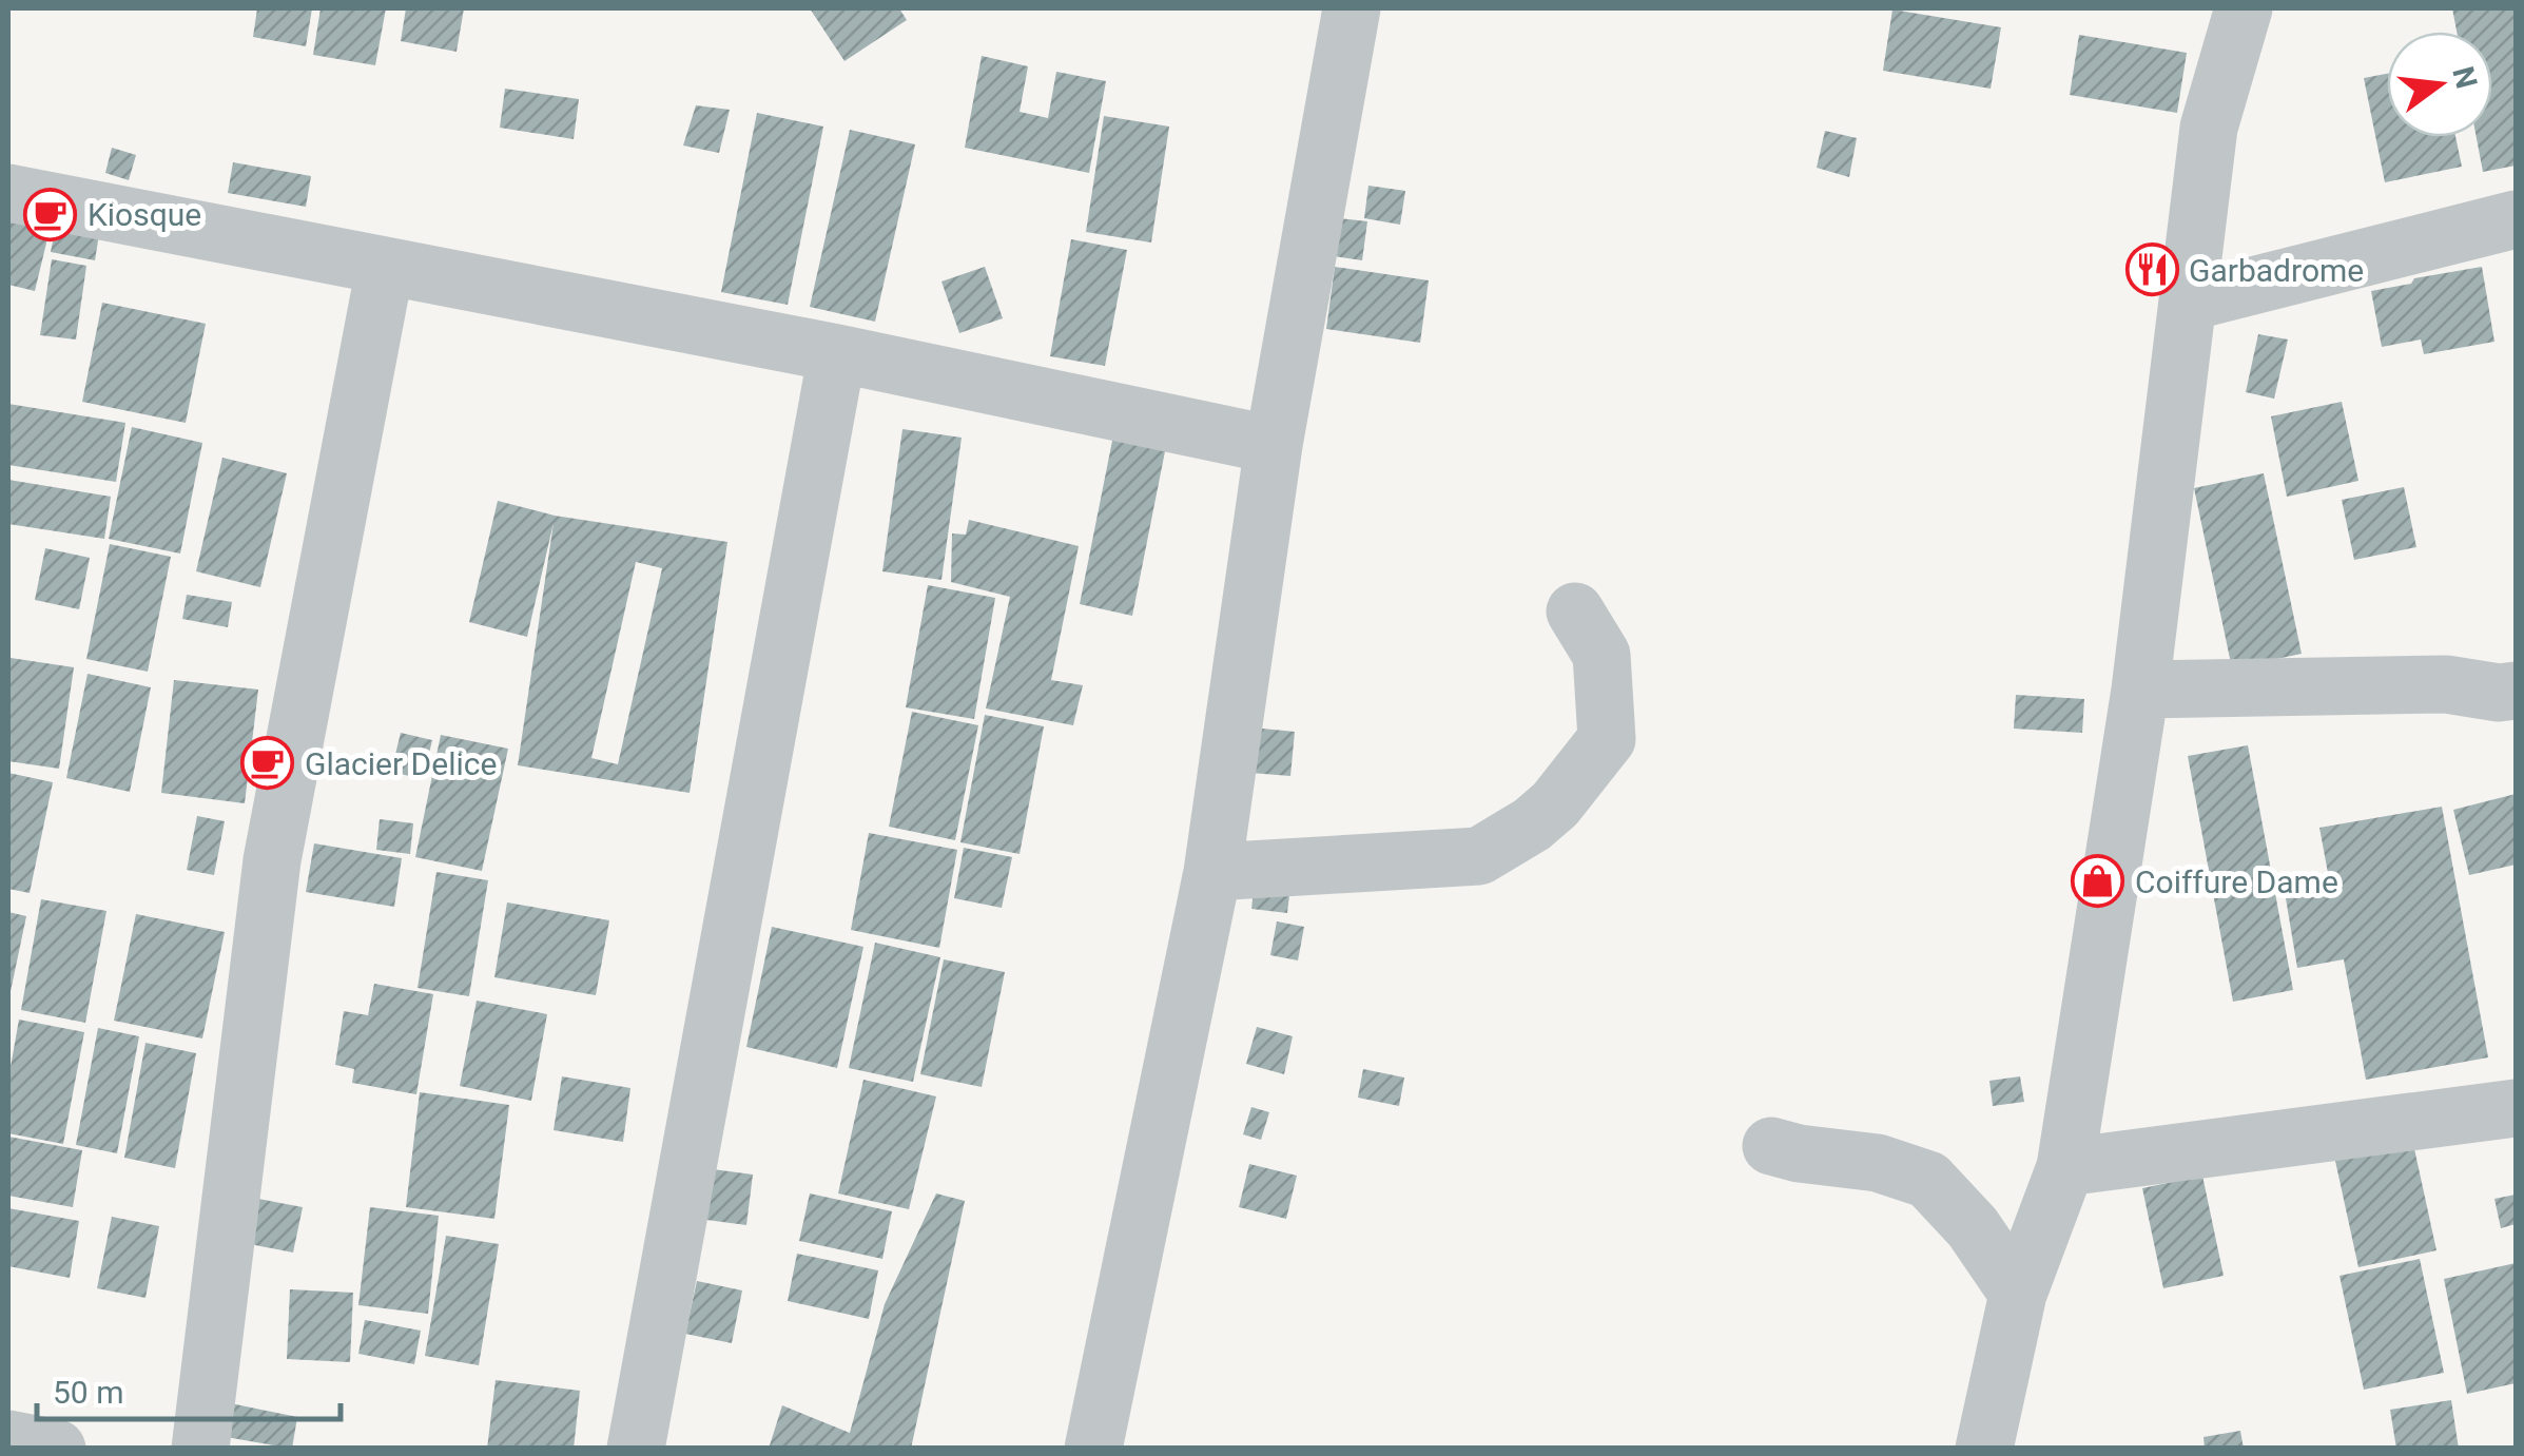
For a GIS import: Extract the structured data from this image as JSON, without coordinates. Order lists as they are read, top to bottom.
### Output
{
  "places": {
    "cafe": ["Kiosque", "Glacier Delice"],
    "restaurant": ["Garbadrome"],
    "shop": ["Coiffure Dame"]
  },
  "scale_bar": "50 m",
  "north": "right"
}
